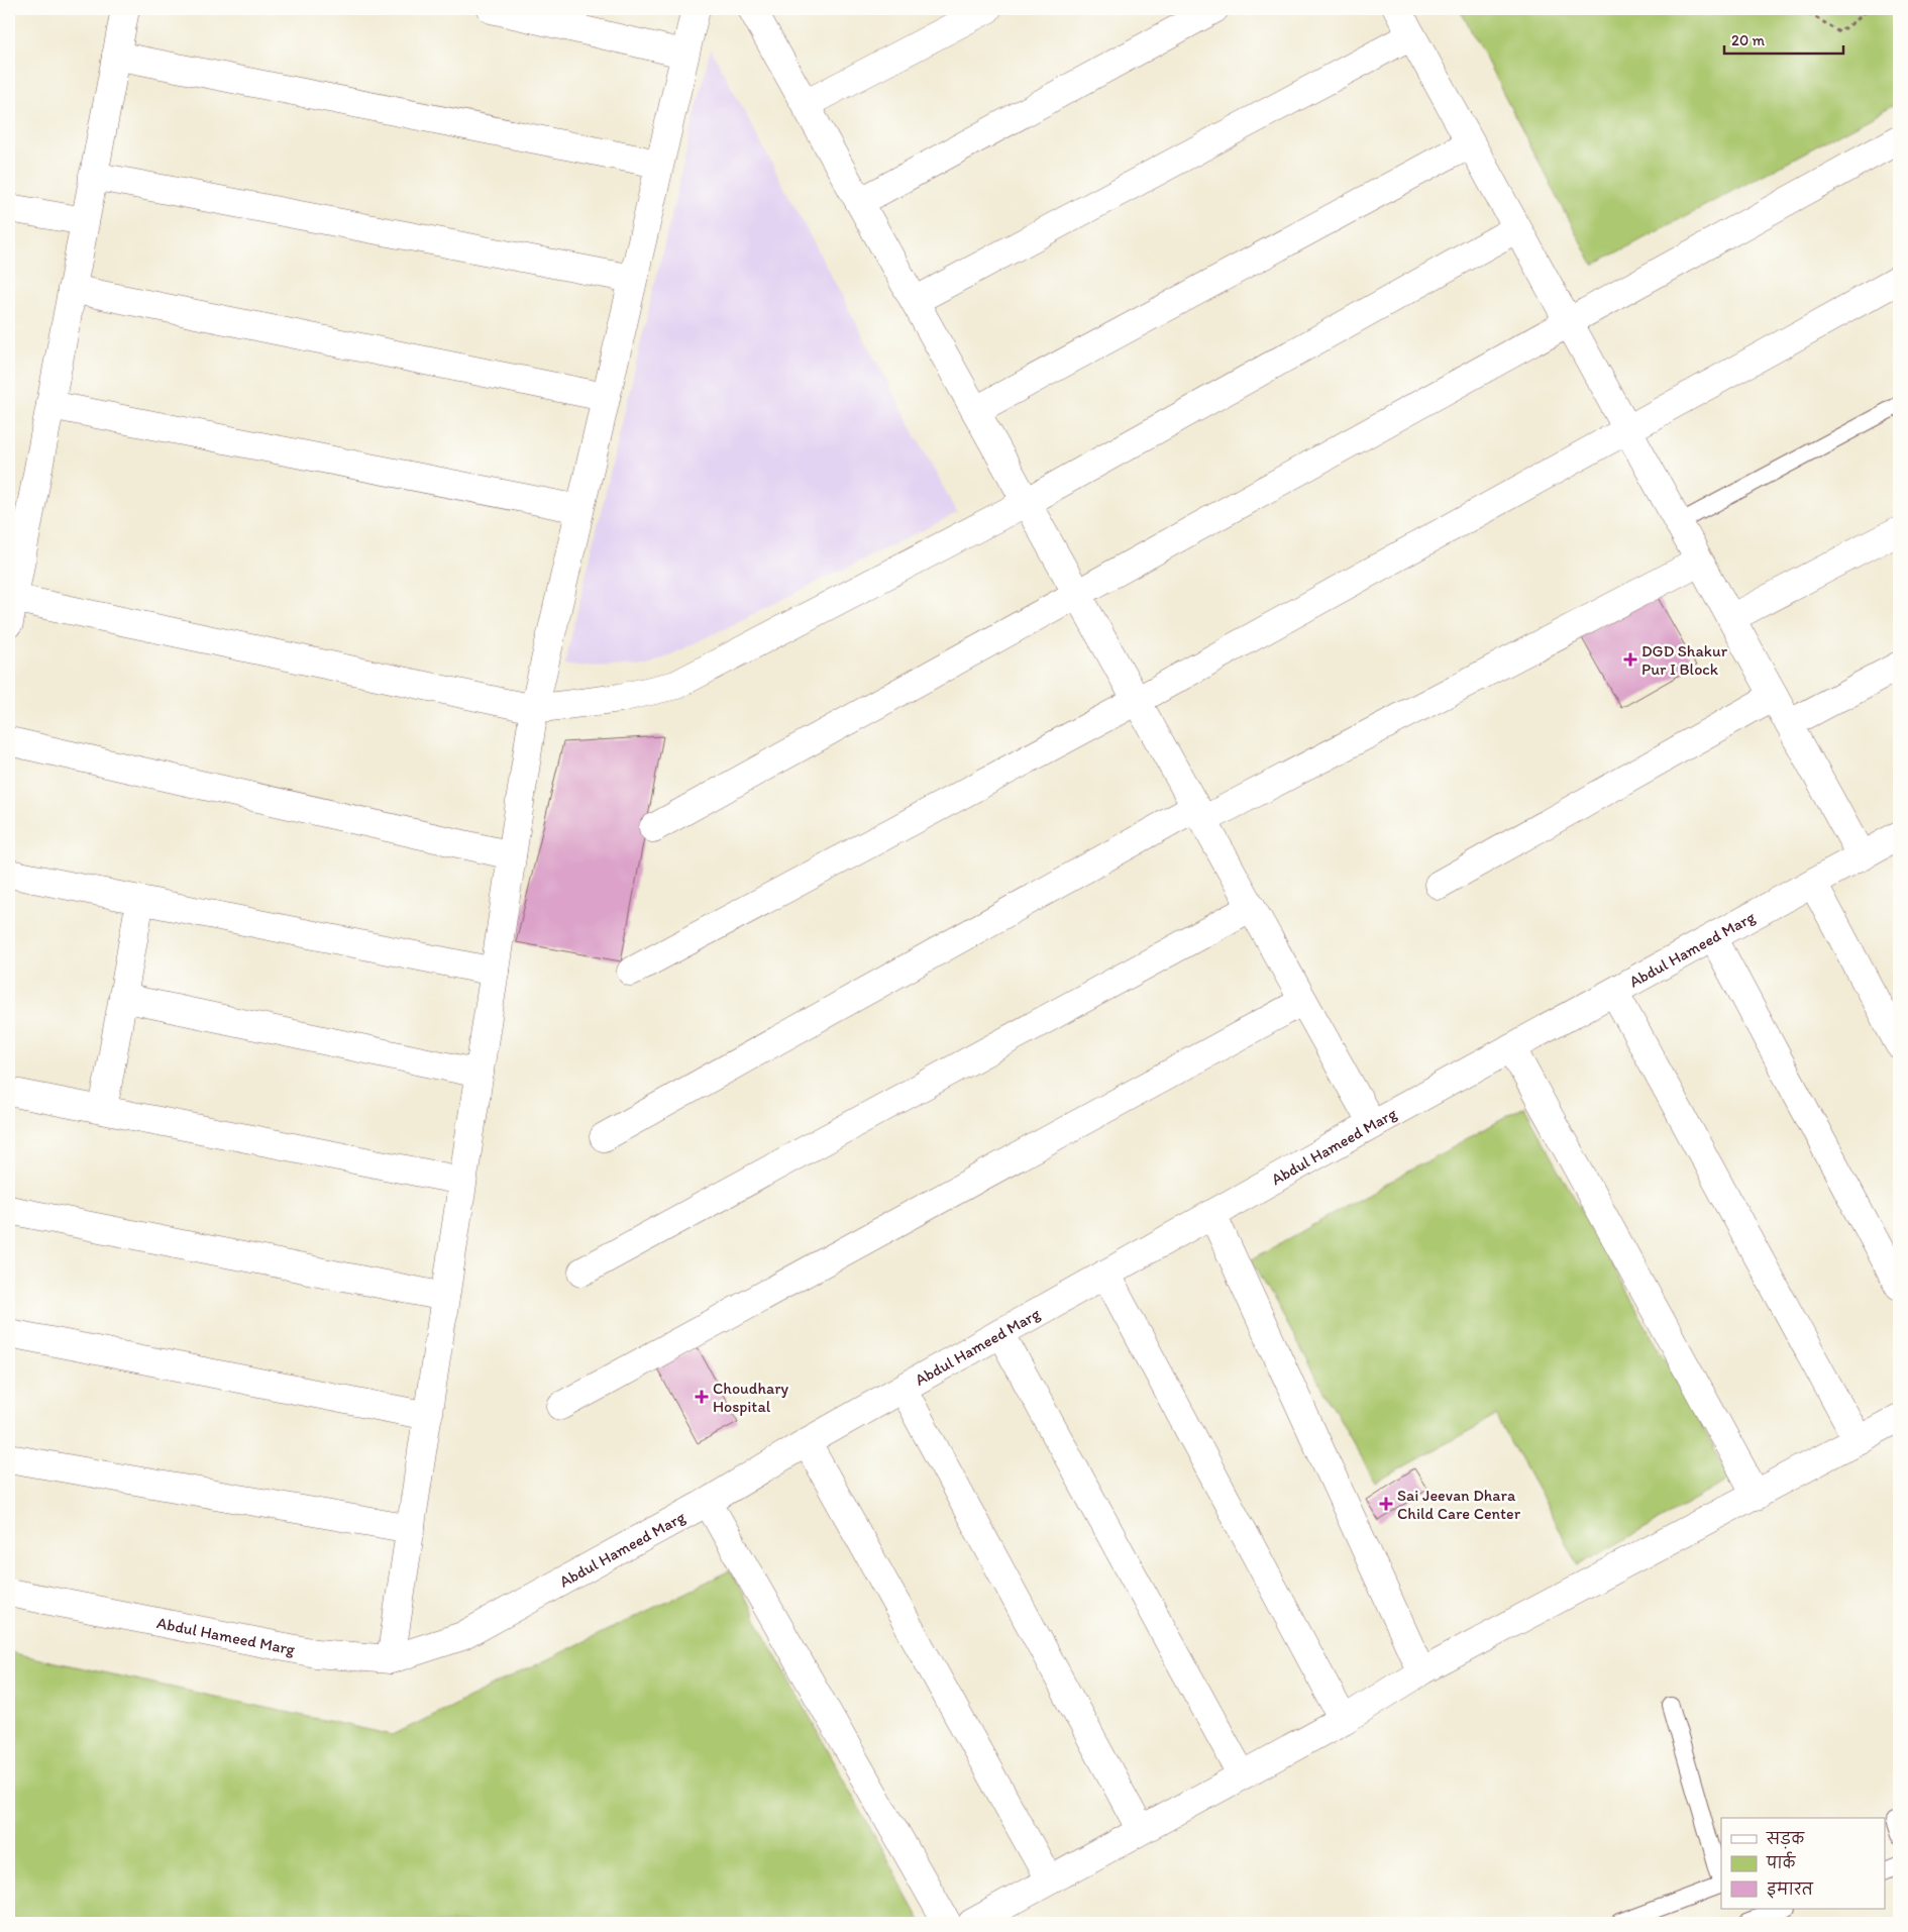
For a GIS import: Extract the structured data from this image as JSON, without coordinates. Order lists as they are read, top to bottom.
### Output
{
  "streets": {
    "street": ["Abdul Hameed Marg"]
  },
  "places": {
    "health": ["DGD Shakur Pur I Block", "Choudhary Hospital", "Sai Jeevan Dhara Child Care Center"]
  },
  "legend": ["सड़क", "पार्क", "इमारत"],
  "scale_bar": "20 m"
}
